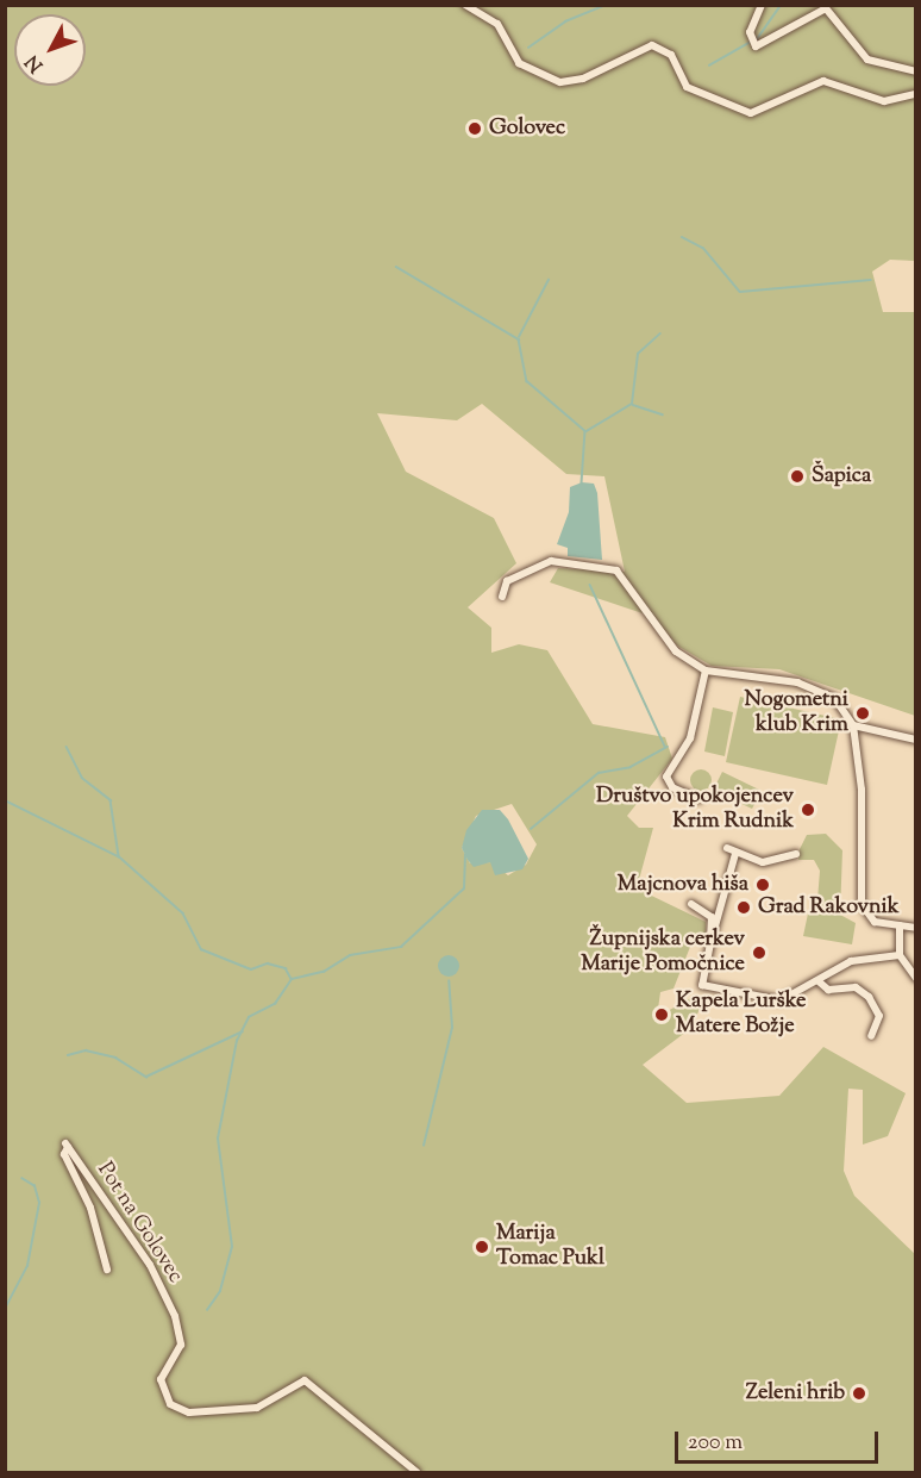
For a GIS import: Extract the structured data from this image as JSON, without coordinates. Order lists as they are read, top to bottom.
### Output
{
  "streets": {
    "street": ["Pot na Golovec"]
  },
  "places": [
    "Golovec",
    "Šapica",
    "Nogometni klub Krim",
    "Društvo upokojencev Krim Rudnik",
    "Majcnova hiša",
    "Grad Rakovnik",
    "Župnijska cerkev Marije Pomočnice",
    "Kapela Lurške Matere Božje",
    "Marija Tomac Pukl",
    "Zeleni hrib"
  ],
  "scale_bar": "200 m",
  "north": "bottom left"
}
